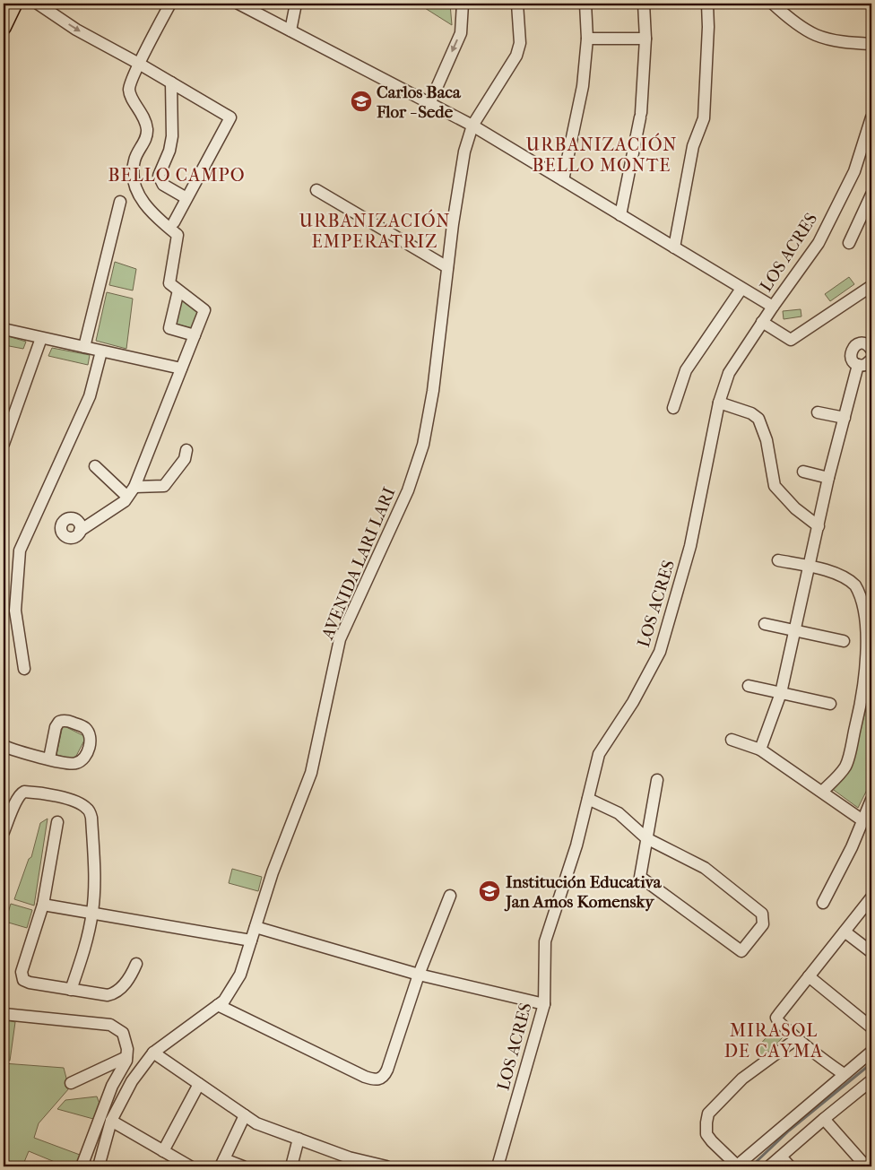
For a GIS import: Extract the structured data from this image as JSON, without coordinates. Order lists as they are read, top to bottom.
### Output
{
  "streets": {
    "street": ["LOS ACRES", "AVENIDA LARI LARI"]
  },
  "districts": [
    "URBANIZACIÓN BELLO MONTE",
    "BELLO CAMPO",
    "URBANIZACIÓN EMPERATRIZ",
    "MIRASOL DE CAYMA"
  ],
  "places": {
    "school or university": ["Carlos Baca Flor - Sede", "Institución Educativa Jan Amos Komensky"]
  }
}
